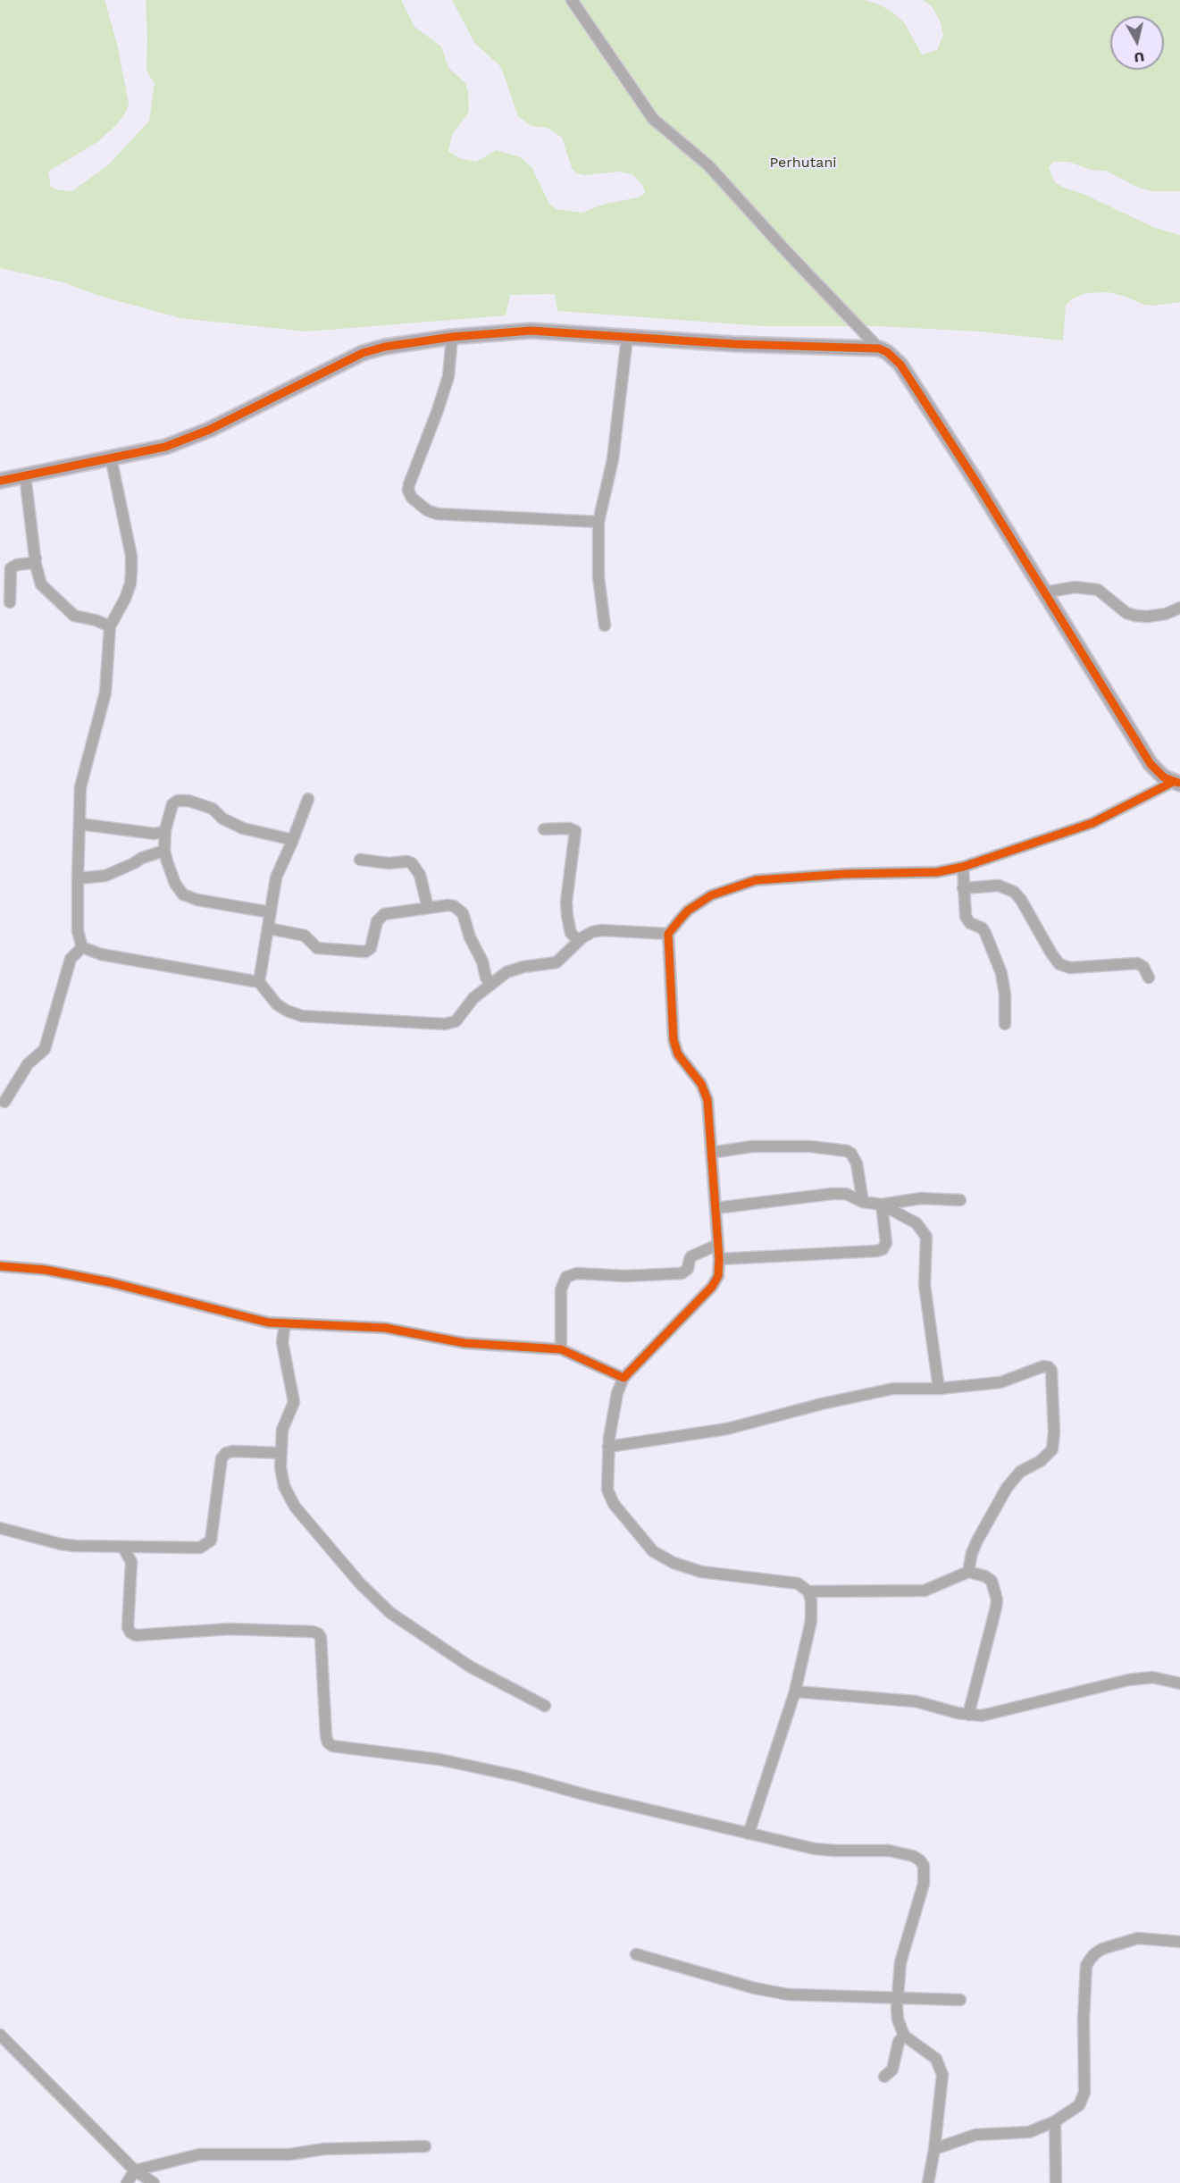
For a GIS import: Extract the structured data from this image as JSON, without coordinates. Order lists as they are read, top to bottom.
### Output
{
  "parks": ["Perhutani"],
  "north": "bottom"
}
